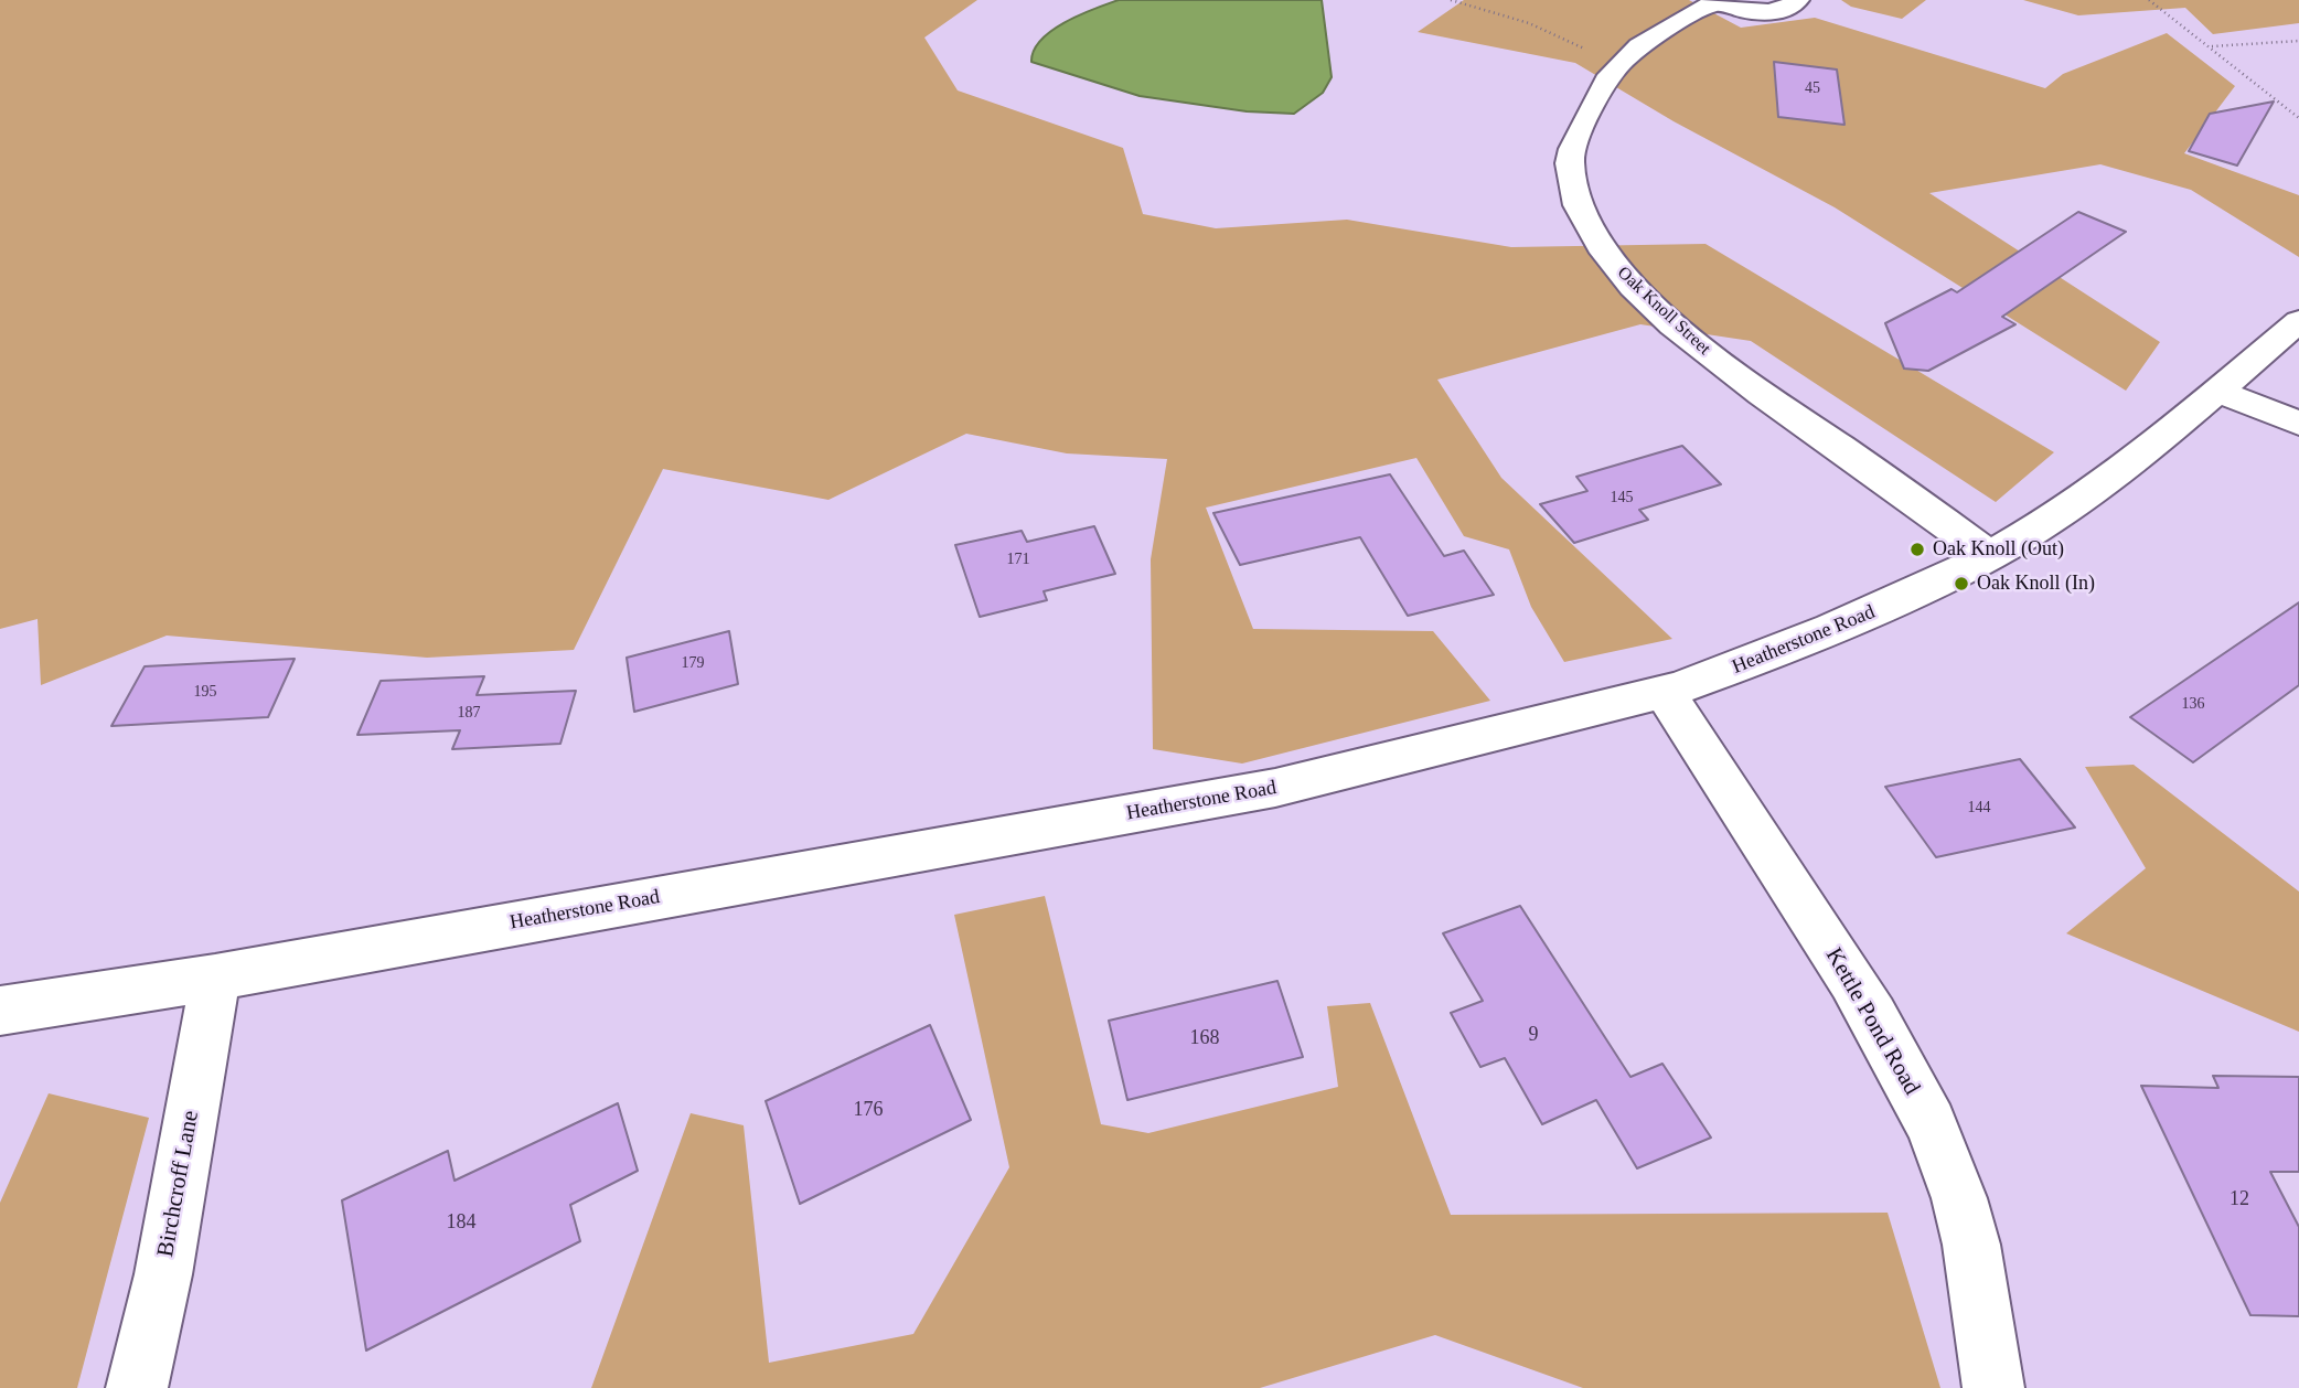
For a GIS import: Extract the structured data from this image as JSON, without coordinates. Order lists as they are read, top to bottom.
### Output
{
  "streets": {
    "street": [
      "Oak Knoll Street",
      "Heatherstone Road",
      "Kettle Pond Road",
      "Birchcroff Lane"
    ]
  },
  "crossings": [
    ["Oak Knoll Street", "Heatherstone Road"],
    ["Heatherstone Road", "Kettle Pond Road"],
    ["Heatherstone Road", "Birchcroff Lane"]
  ],
  "places": ["Oak Knoll (Out)", "Oak Knoll (In)"],
  "house_numbers": [
    "45",
    "145",
    "171",
    "179",
    "195",
    "136",
    "187",
    "144",
    "9",
    "168",
    "176",
    "12",
    "184"
  ]
}
